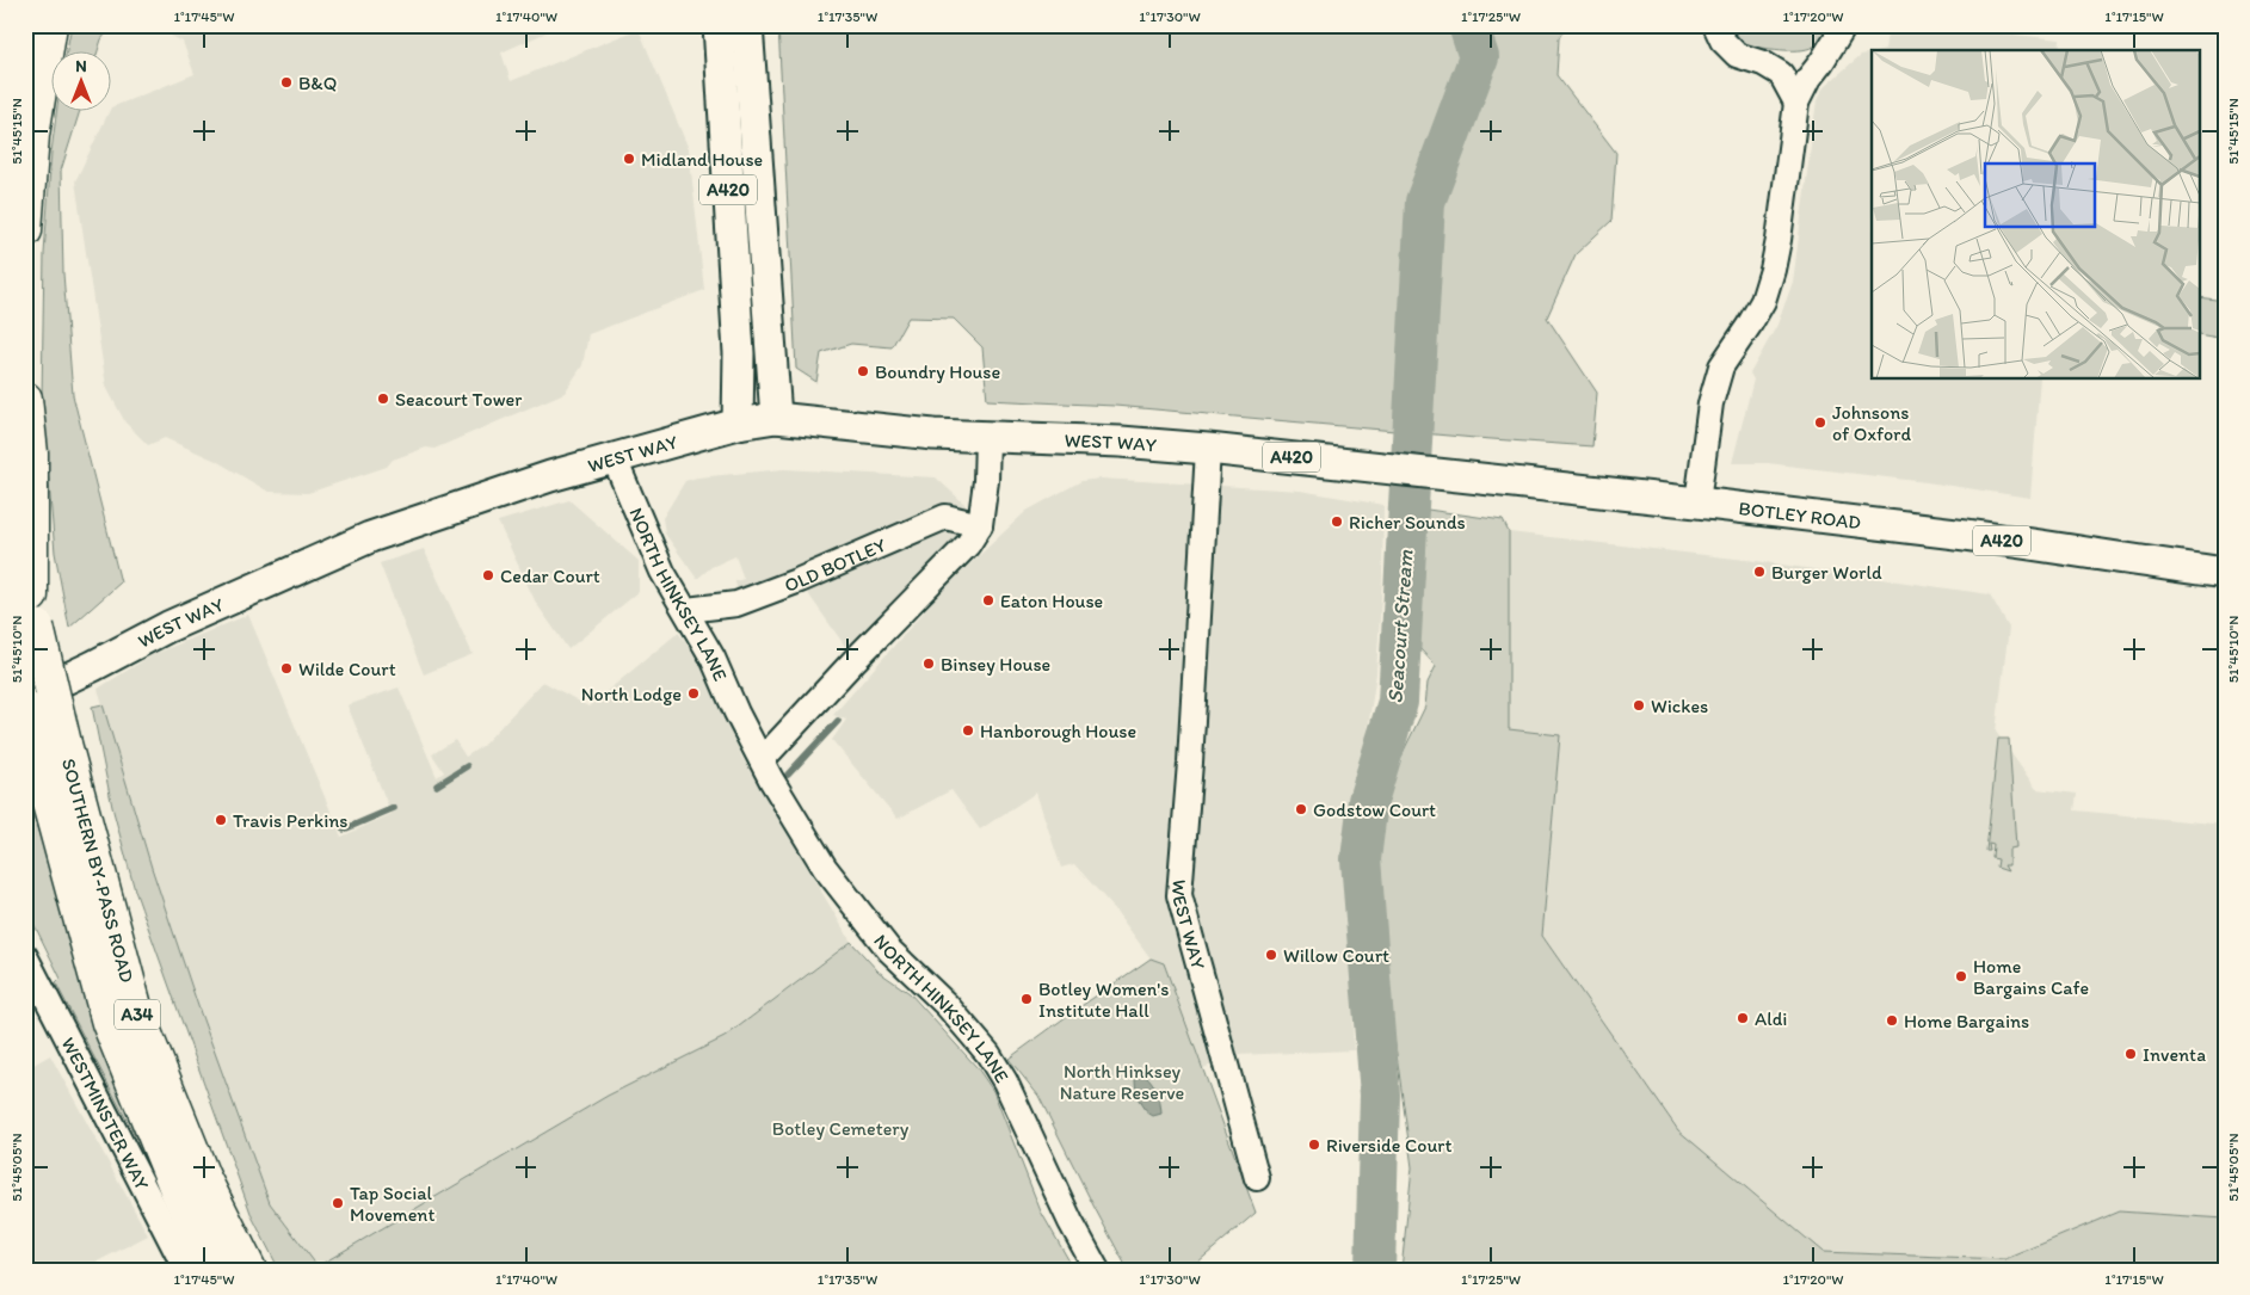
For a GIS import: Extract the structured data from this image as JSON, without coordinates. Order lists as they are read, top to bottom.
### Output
{
  "streets": {
    "highway": ["SOUTHERN BY-PASS ROAD", "A34"],
    "main road": ["A420", "WEST WAY", "BOTLEY ROAD"],
    "street": ["OLD BOTLEY", "NORTH HINKSEY LANE", "WESTMINSTER WAY"]
  },
  "crossings": [
    ["A420", "WEST WAY"],
    ["WEST WAY", "BOTLEY ROAD"],
    ["WEST WAY", "NORTH HINKSEY LANE"],
    ["OLD BOTLEY", "NORTH HINKSEY LANE"]
  ],
  "water": ["Seacourt Stream"],
  "parks": ["North Hinksey Nature Reserve", "Botley Cemetery"],
  "places": [
    "B&Q",
    "Midland House",
    "Boundry House",
    "Seacourt Tower",
    "Johnsons of Oxford",
    "Richer Sounds",
    "Burger World",
    "Cedar Court",
    "Eaton House",
    "Binsey House",
    "Wilde Court",
    "North Lodge",
    "Wickes",
    "Hanborough House",
    "Godstow Court",
    "Travis Perkins",
    "Willow Court",
    "Home Bargains Cafe",
    "Botley Women's Institute Hall",
    "Aldi",
    "Home Bargains",
    "Inventa",
    "Riverside Court",
    "Tap Social Movement"
  ],
  "north": "top",
  "coordinates": [
    "1°17'45\"W",
    "1°17'40\"W",
    "1°17'35\"W",
    "1°17'30\"W",
    "1°17'25\"W",
    "1°17'20\"W",
    "1°17'15\"W",
    "51°45'15\"N",
    "51°45'10\"N",
    "51°45'05\"N"
  ]
}
